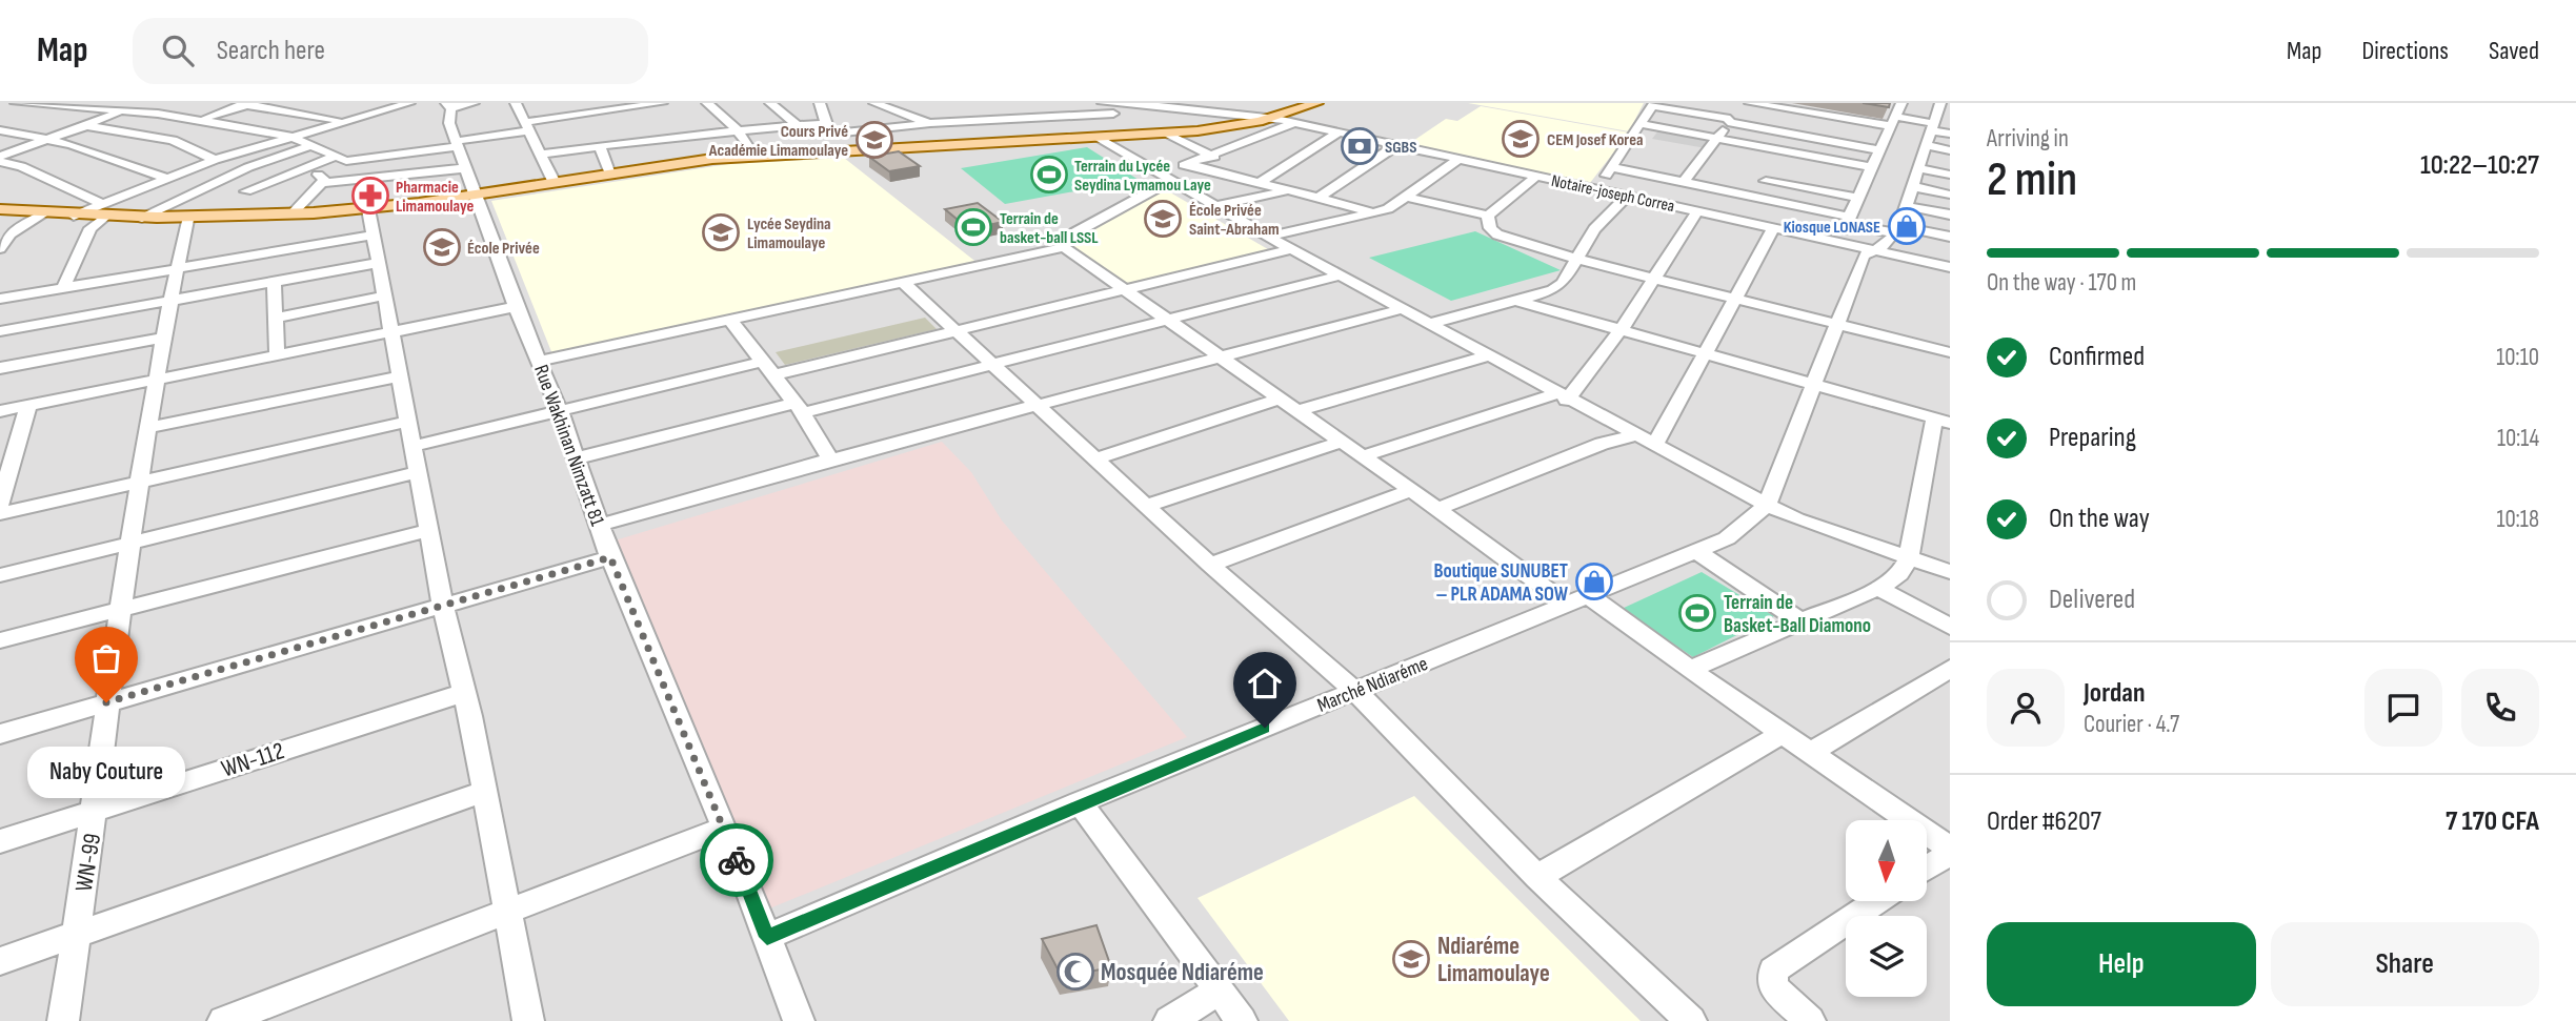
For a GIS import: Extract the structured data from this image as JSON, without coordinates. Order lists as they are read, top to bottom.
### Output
{
  "streets": {
    "street": [
      "Notaire-joseph Correa",
      "Rue Wakhinan Nimzatt 81",
      "Marché Ndiaréme",
      "WN-112",
      "WN-99"
    ]
  },
  "crossings": [
    ["Rue Wakhinan Nimzatt 81", "Marché Ndiaréme"],
    ["WN-112", "WN-99"]
  ],
  "places": {
    "school or university": [
      "CEM Josef Korea",
      "Cours Privé Académie Limamoulaye",
      "École Privée Saint-Abraham",
      "Lycée Seydina Limamoulaye",
      "École Privée",
      "Ndiaréme Limamoulaye"
    ],
    "bank": ["SGBS"],
    "sports": ["Terrain du Lycée Seydina Lymamou Laye", "Terrain de basket-ball LSSL", "Terrain de Basket-Ball Diamono"],
    "pharmacy": ["Pharmacie Limamoulaye"],
    "shop": ["Kiosque LONASE", "Boutique SUNUBET – PLR ADAMA SOW"],
    "other": ["Naby Couture"],
    "mosque": ["Mosquée Ndiaréme"]
  },
  "north": "bottom",
  "page": {
    "header": "Map",
    "search": "Search here",
    "nav": ["Map", "Directions", "Saved"],
    "heading": ["2 min", "Arriving in", "10:22–10:27"],
    "panel": [
      "Jordan",
      "Courier · 4.7",
      "Order #6207",
      "7 170 CFA"
    ],
    "bar": "On the way · 170 m",
    "list": [
      ["Confirmed", "10:10"],
      ["Preparing", "10:14"],
      ["On the way", "10:18"],
      "Delivered"
    ],
    "bubble": "Naby Couture",
    "buttons": ["Help", "Share"]
  }
}
